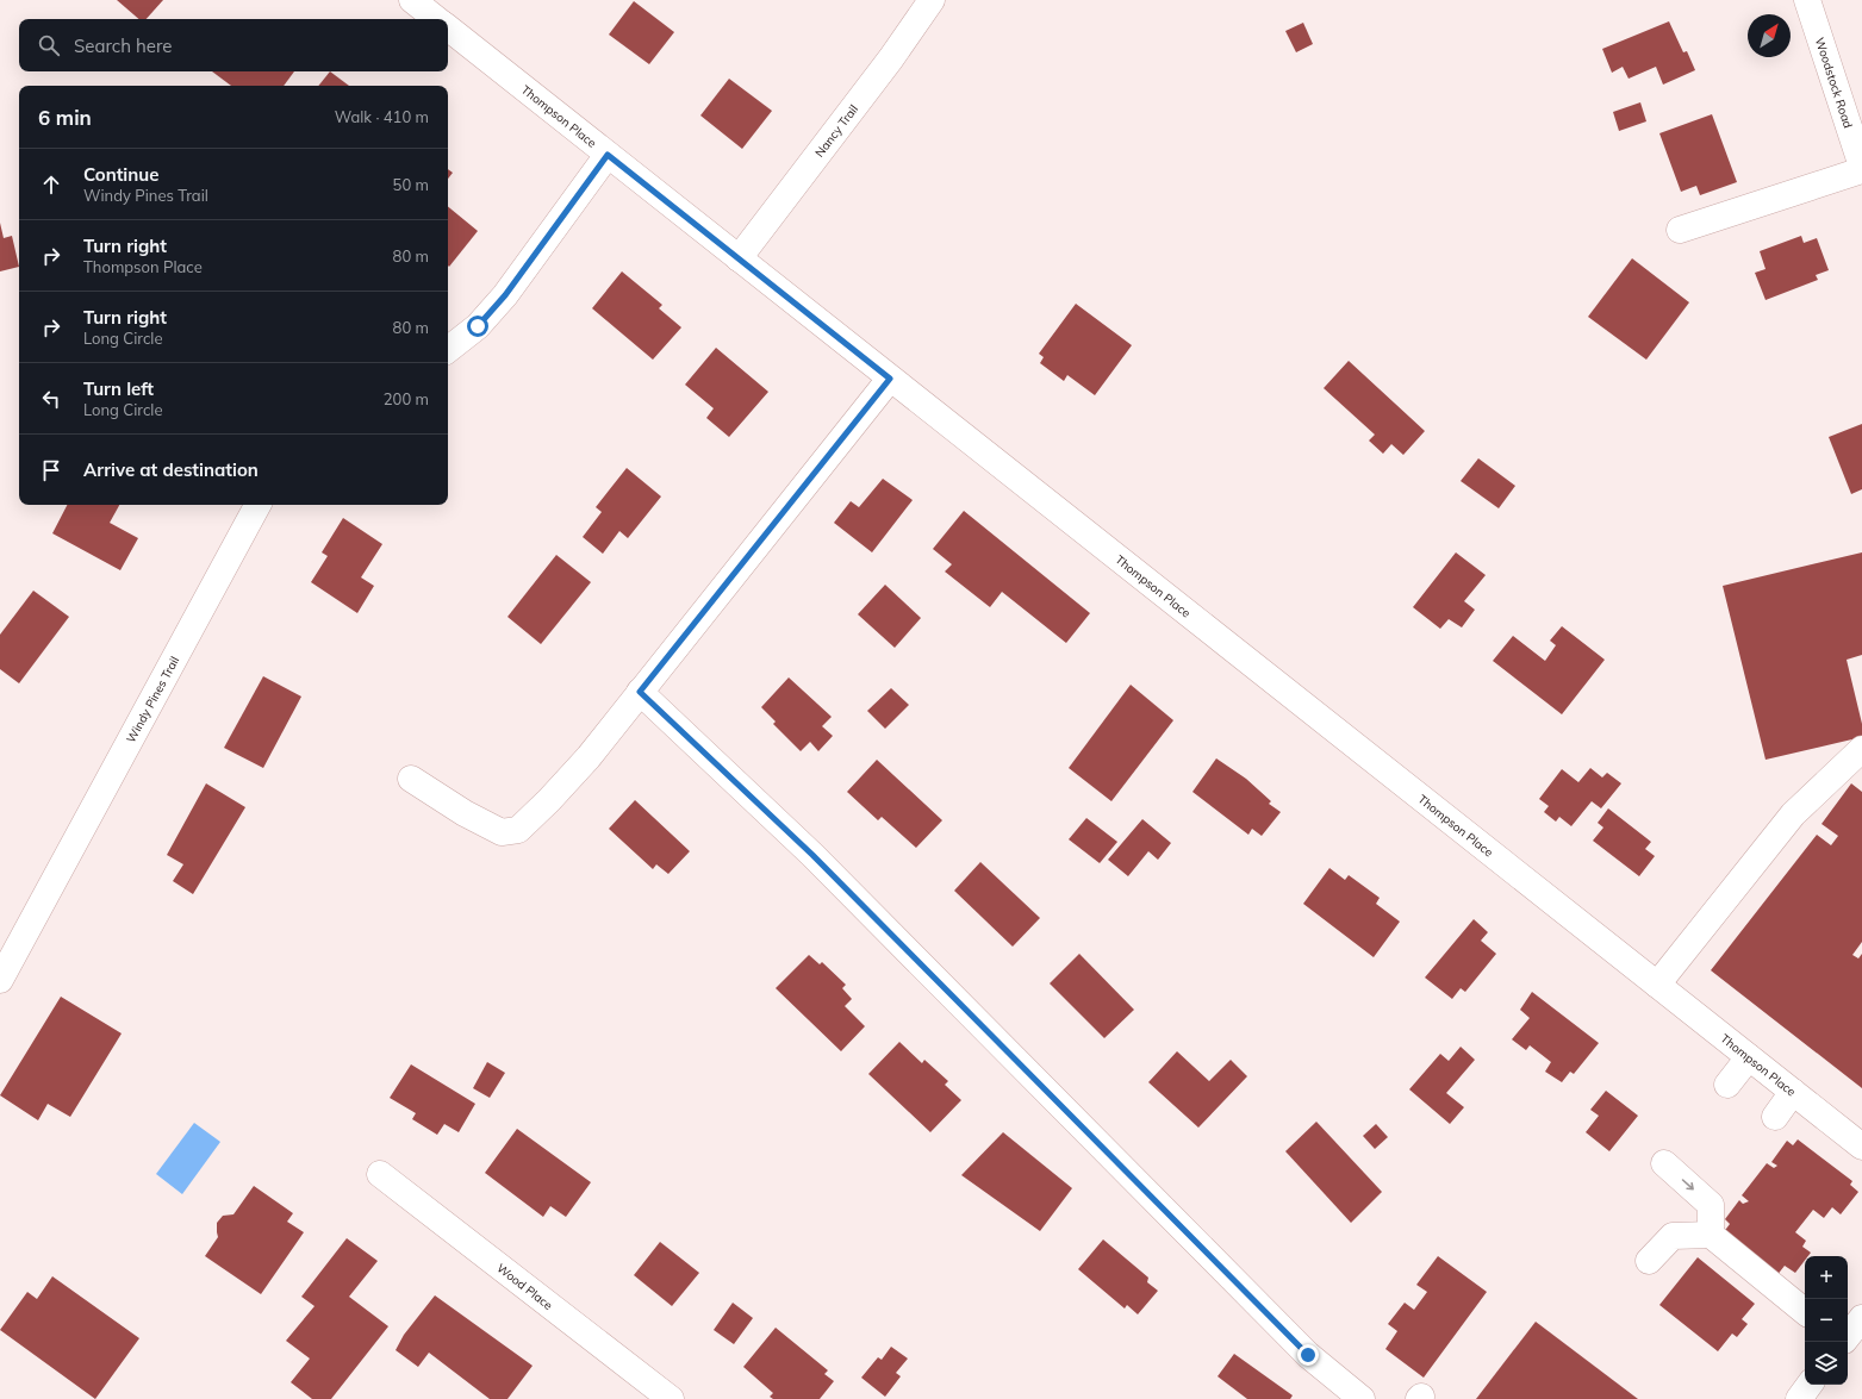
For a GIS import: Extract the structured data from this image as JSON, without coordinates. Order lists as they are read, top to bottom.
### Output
{
  "streets": {
    "street": [
      "Woodstock Road",
      "Thompson Place",
      "Nancy Trail",
      "Windy Pines Trail",
      "Wood Place"
    ]
  },
  "crossings": [
    ["Thompson Place", "Nancy Trail"]
  ],
  "north": "top right",
  "page": {
    "search": "Search here",
    "heading": ["6 min", "Walk · 410 m"],
    "list": [
      ["Continue", "Windy Pines Trail", "50 m"],
      ["Turn right", "Thompson Place", "80 m"],
      ["Turn right", "Long Circle", "80 m"],
      ["Turn left", "Long Circle", "200 m"],
      "Arrive at destination"
    ],
    "map_buttons": ["+", "−"]
  }
}
